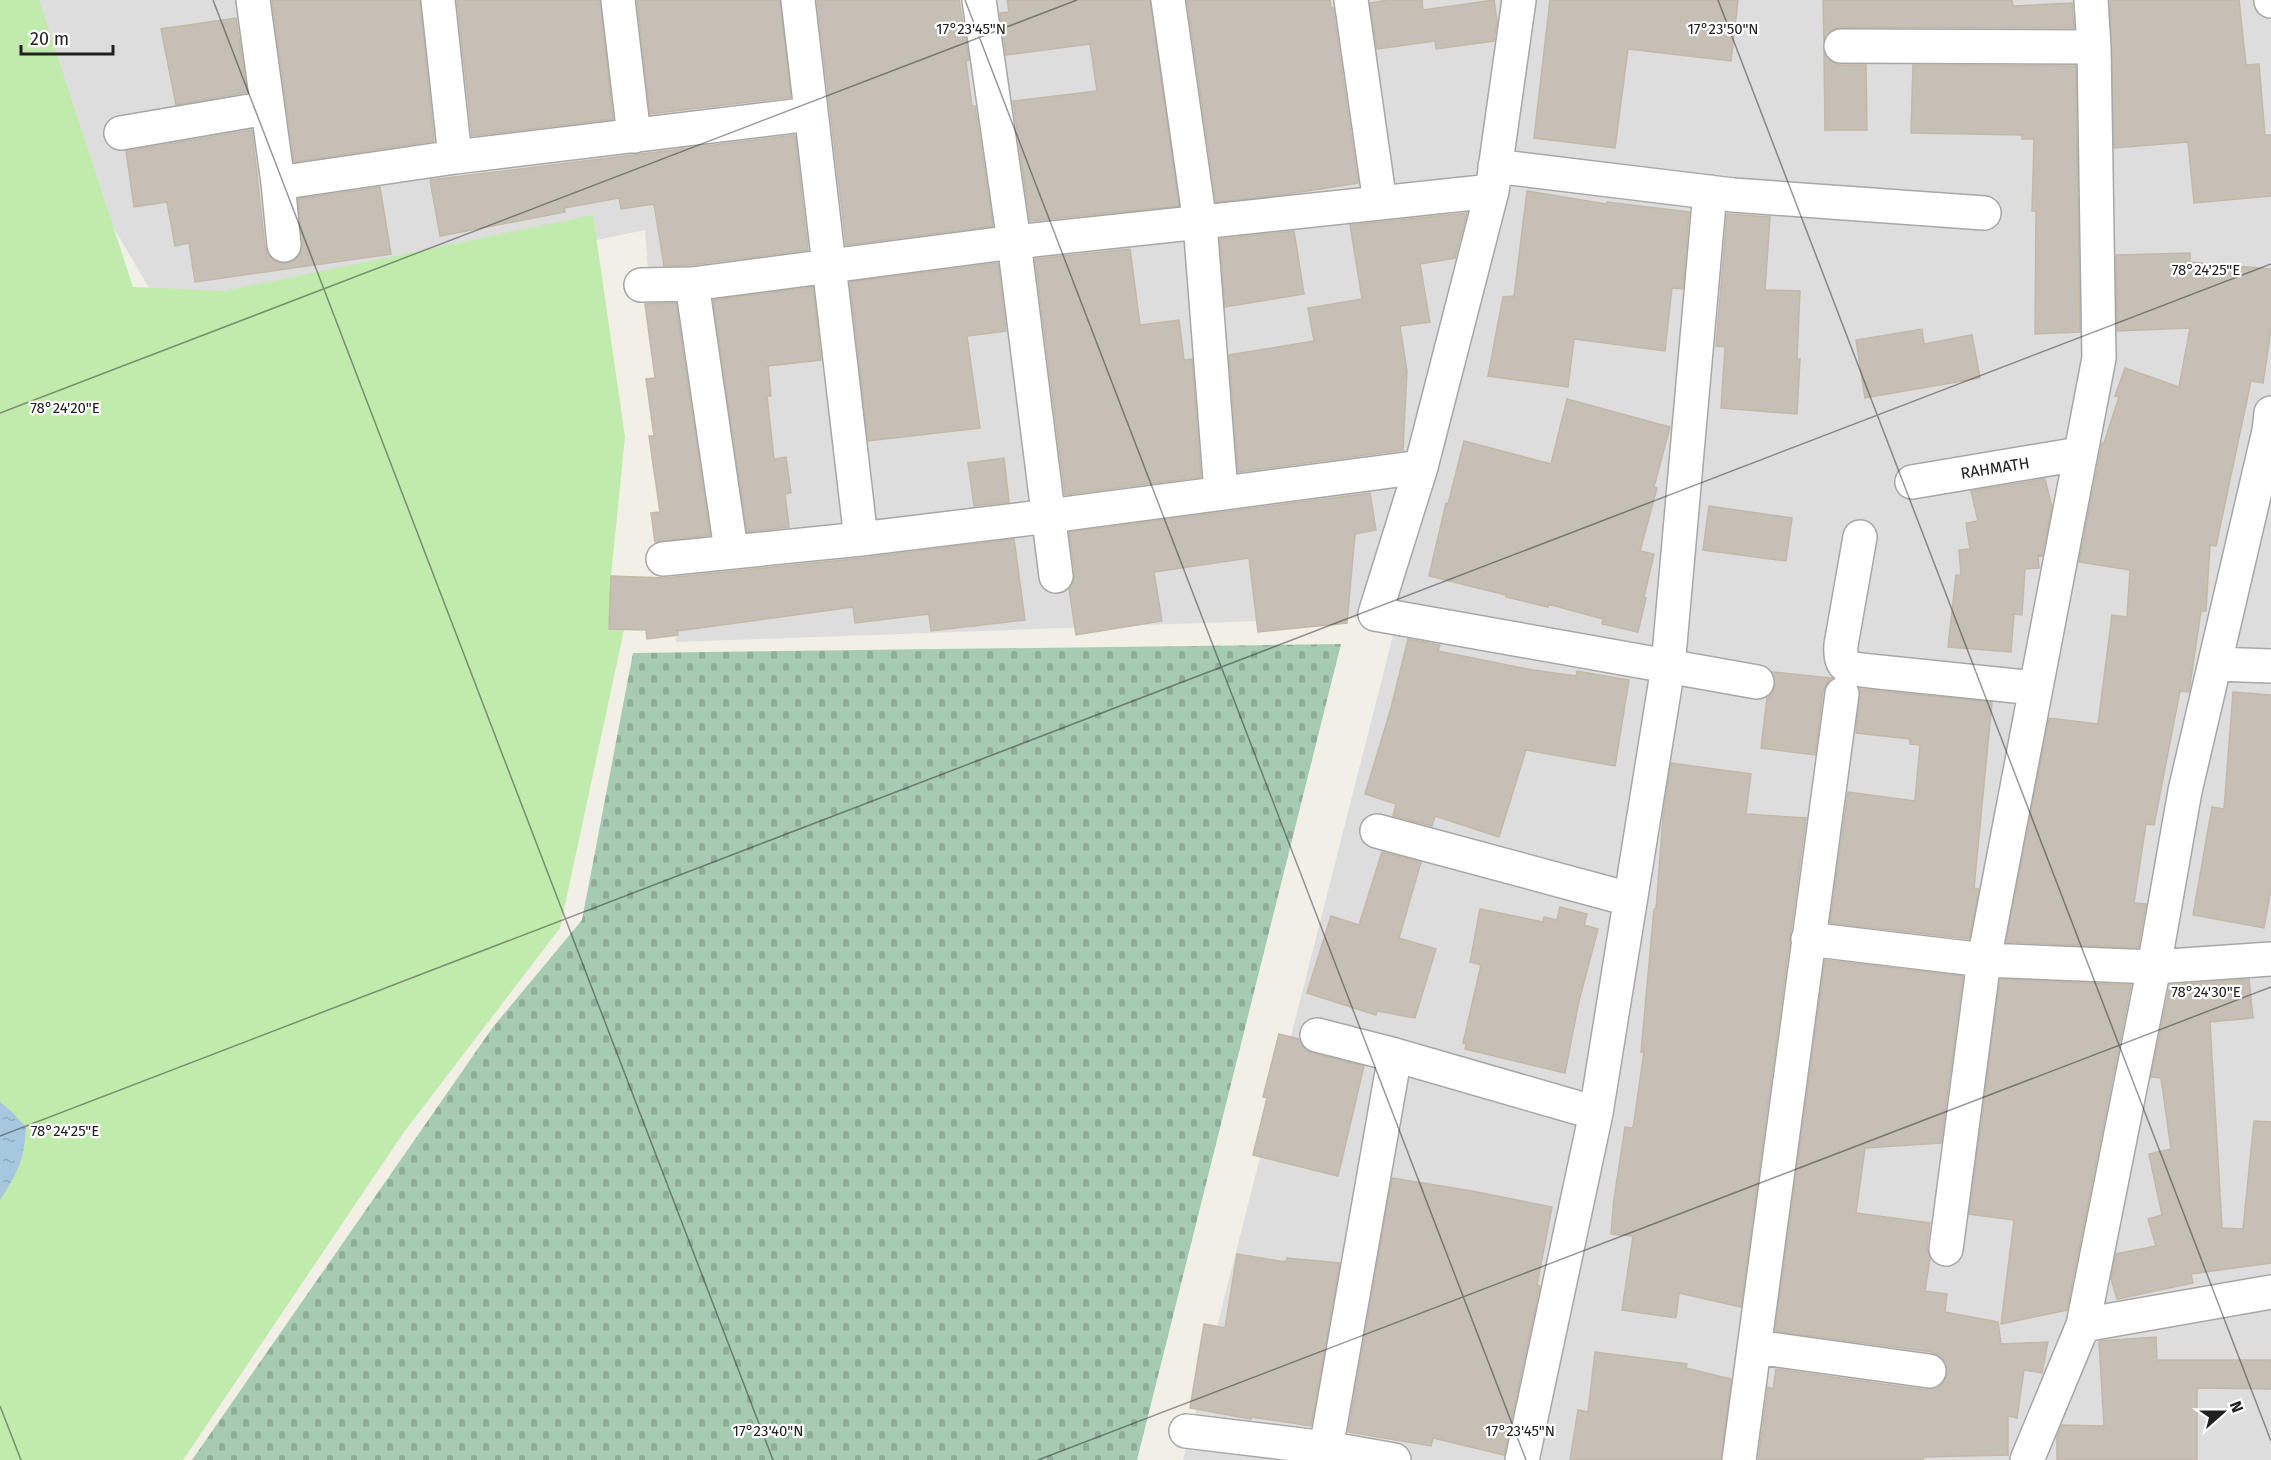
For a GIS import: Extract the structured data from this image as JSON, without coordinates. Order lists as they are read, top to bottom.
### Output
{
  "streets": {
    "street": ["RAHMATH"]
  },
  "scale_bar": "20 m",
  "north": "right",
  "coordinates": [
    "17°23'45\"N",
    "17°23'50\"N",
    "78°24'25\"E",
    "78°24'20\"E",
    "78°24'30\"E",
    "17°23'40\"N"
  ]
}
